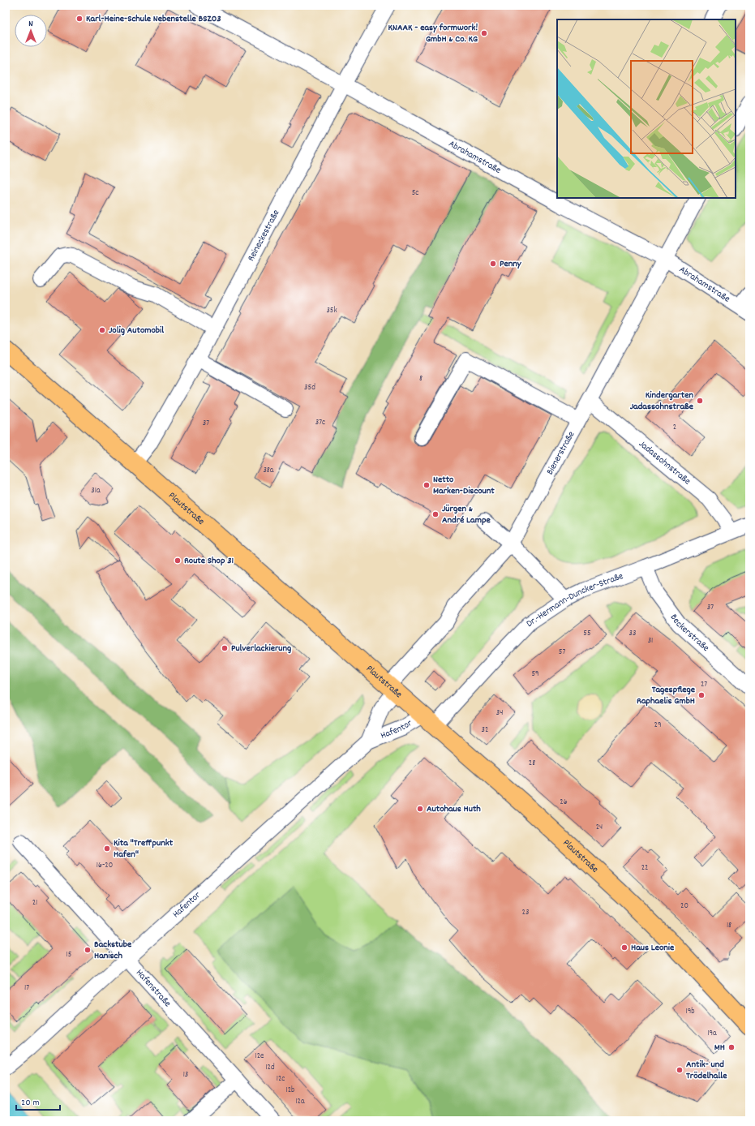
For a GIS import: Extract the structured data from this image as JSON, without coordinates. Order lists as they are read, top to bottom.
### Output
{
  "streets": {
    "main road": ["Plautstraße"],
    "street": [
      "Abrahamstraße",
      "Reineckestraße",
      "Bienerstraße",
      "Jadassohnstraße",
      "Dr.-Hermann-Duncker-Straße",
      "Beckerstraße",
      "Hafentor",
      "Hafenstraße"
    ]
  },
  "crossings": [
    ["Abrahamstraße", "Reineckestraße"],
    ["Abrahamstraße", "Bienerstraße"],
    ["Reineckestraße", "Plautstraße"],
    ["Bienerstraße", "Jadassohnstraße"],
    ["Bienerstraße", "Plautstraße"],
    ["Bienerstraße", "Hafentor"],
    ["Jadassohnstraße", "Dr.-Hermann-Duncker-Straße"],
    ["Plautstraße", "Dr.-Hermann-Duncker-Straße"],
    ["Plautstraße", "Hafentor"],
    ["Dr.-Hermann-Duncker-Straße", "Beckerstraße"],
    ["Dr.-Hermann-Duncker-Straße", "Hafentor"],
    ["Hafentor", "Hafenstraße"]
  ],
  "places": [
    "Karl-Heine-Schule Nebenstelle BSZ03",
    "KNAAK - easy formwork! GmbH & Co. KG",
    "Penny",
    "Jolig Automobil",
    "Kindergarten Jadassohnstraße",
    "Netto Marken-Discount",
    "Jürgen & André Lampe",
    "Route Shop 31",
    "Pulverlackierung",
    "Tagespflege Raphaelis GmbH",
    "Autohaus Huth",
    "Kita \"Treffpunkt Hafen\"",
    "Haus Leonie",
    "Backstube Hanisch",
    "MH",
    "Antik- und Trödelhalle"
  ],
  "house_numbers": [
    "5c",
    "35k",
    "8",
    "35d",
    "37c",
    "37",
    "2",
    "38a",
    "31a",
    "37",
    "55",
    "33",
    "31",
    "57",
    "59",
    "27",
    "34",
    "29",
    "32",
    "28",
    "26",
    "24",
    "16-20",
    "22",
    "21",
    "20",
    "23",
    "18",
    "15",
    "17",
    "19b",
    "19a",
    "12e",
    "12d",
    "13",
    "12c",
    "12b",
    "12a"
  ],
  "scale_bar": "20 m",
  "north": "top"
}
